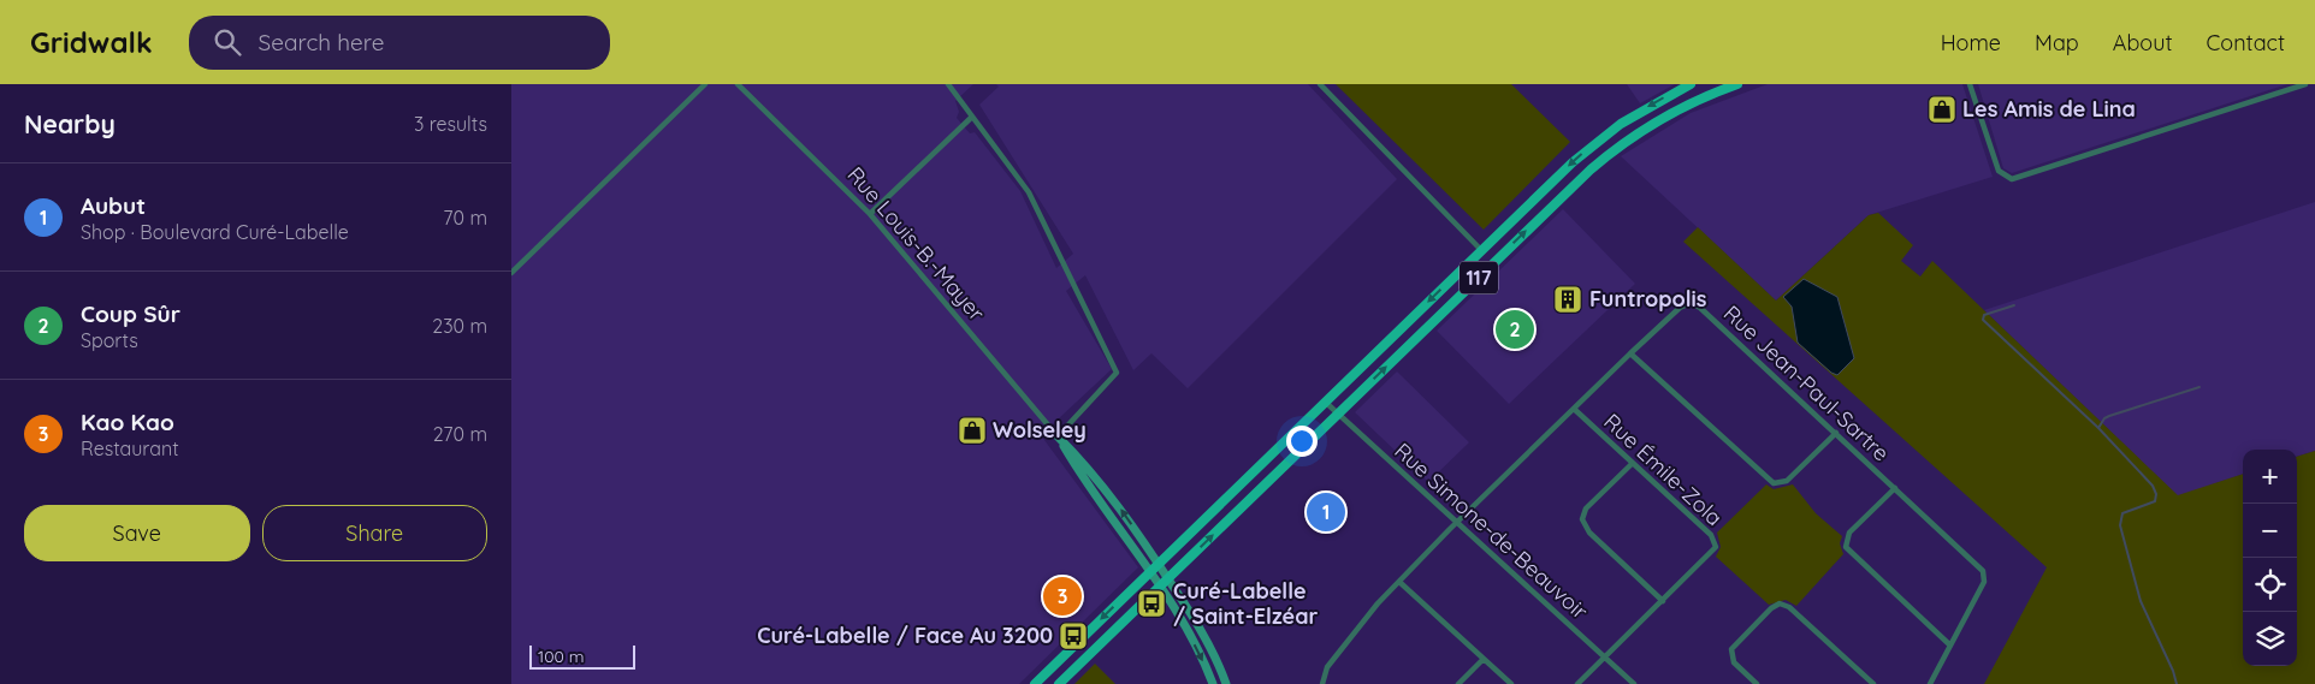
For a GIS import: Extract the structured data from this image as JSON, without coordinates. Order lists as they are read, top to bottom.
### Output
{
  "streets": {
    "main road": ["117"],
    "street": [
      "Rue Louis-B.-Mayer",
      "Rue Jean-Paul-Sartre",
      "Rue Émile-Zola",
      "Rue Simone-de-Beauvoir"
    ]
  },
  "crossings": [
    ["Rue Louis-B.-Mayer", "117"],
    ["117", "Rue Simone-de-Beauvoir"],
    ["Rue Jean-Paul-Sartre", "Rue Émile-Zola"],
    ["Rue Jean-Paul-Sartre", "Rue Simone-de-Beauvoir"],
    ["Rue Émile-Zola", "Rue Simone-de-Beauvoir"]
  ],
  "places": {
    "shop": ["Les Amis de Lina", "Wolseley"],
    "building": ["Funtropolis"],
    "bus stop": ["Curé-Labelle / Saint-Elzéar", "Curé-Labelle / Face Au 3200"]
  },
  "scale_bar": "100 m",
  "page": {
    "header": "Gridwalk",
    "search": "Search here",
    "nav": [
      "Home",
      "Map",
      "About",
      "Contact"
    ],
    "heading": ["Nearby", "3 results"],
    "list": [
      {
        "mark": "1",
        "name": "Aubut",
        "note": "Shop · Boulevard Curé-Labelle",
        "value": "70 m"
      },
      {
        "mark": "2",
        "name": "Coup Sûr",
        "note": "Sports",
        "value": "230 m"
      },
      {
        "mark": "3",
        "name": "Kao Kao",
        "note": "Restaurant",
        "value": "270 m"
      }
    ],
    "pins": ["2", "1", "3"],
    "map_buttons": ["+", "−"],
    "buttons": ["Save", "Share"],
    "scale": "100 m"
  }
}
